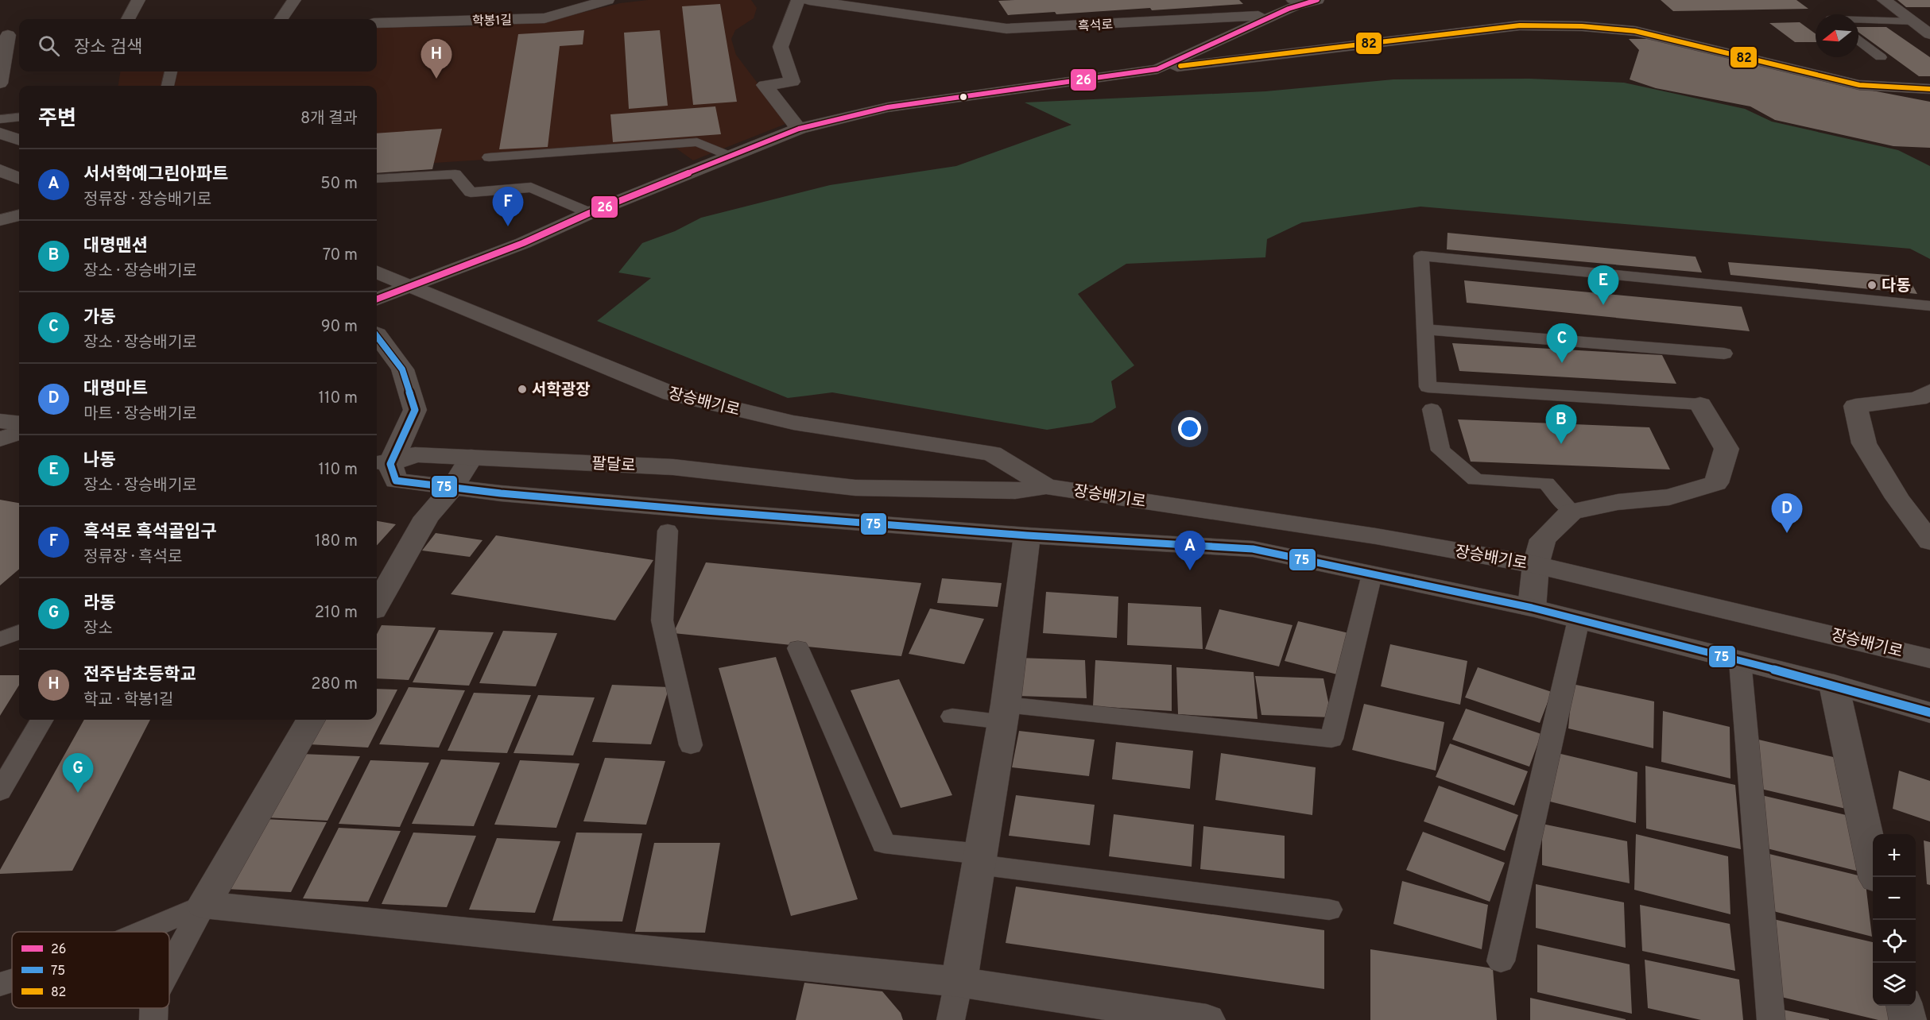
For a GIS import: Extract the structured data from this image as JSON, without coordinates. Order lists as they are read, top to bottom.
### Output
{
  "streets": {
    "street": [
      "학봉1길",
      "흑석로",
      "장승배기로",
      "팔달로"
    ]
  },
  "crossings": [
    ["흑석로", "장승배기로"],
    ["장승배기로", "팔달로"]
  ],
  "places": ["다동", "서학광장"],
  "lines": ["transit line 26", "transit line 82", "transit line 75"],
  "legend": ["26", "75", "82"],
  "north": "left",
  "page": {
    "search": "장소 검색",
    "pins": [
      "H",
      "F",
      "E",
      "C",
      "B",
      "D",
      "A",
      "G"
    ],
    "heading": ["주변", "8개 결과"],
    "list": [
      {
        "mark": "A",
        "name": "서서학예그린아파트",
        "note": "정류장 · 장승배기로",
        "value": "50 m"
      },
      {
        "mark": "B",
        "name": "대명맨션",
        "note": "장소 · 장승배기로",
        "value": "70 m"
      },
      {
        "mark": "C",
        "name": "가동",
        "note": "장소 · 장승배기로",
        "value": "90 m"
      },
      {
        "mark": "D",
        "name": "대명마트",
        "note": "마트 · 장승배기로",
        "value": "110 m"
      },
      {
        "mark": "E",
        "name": "나동",
        "note": "장소 · 장승배기로",
        "value": "110 m"
      },
      {
        "mark": "F",
        "name": "흑석로 흑석골입구",
        "note": "정류장 · 흑석로",
        "value": "180 m"
      },
      {
        "mark": "G",
        "name": "라동",
        "note": "장소",
        "value": "210 m"
      },
      {
        "mark": "H",
        "name": "전주남초등학교",
        "note": "학교 · 학봉1길",
        "value": "280 m"
      }
    ],
    "map_buttons": ["+", "−"]
  }
}
